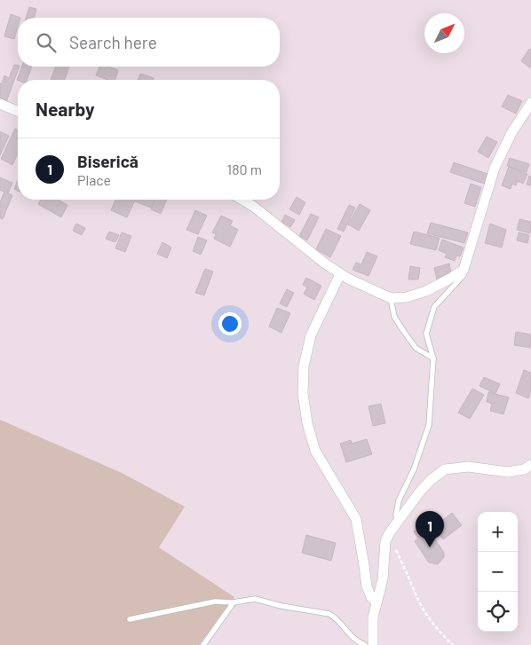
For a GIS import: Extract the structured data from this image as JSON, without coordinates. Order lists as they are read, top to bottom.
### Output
{
  "north": "top right",
  "page": {
    "search": "Search here",
    "heading": "Nearby",
    "list": [
      {
        "mark": "1",
        "name": "Biserică",
        "note": "Place",
        "value": "180 m"
      }
    ],
    "pins": "1",
    "map_buttons": ["+", "−"]
  }
}
